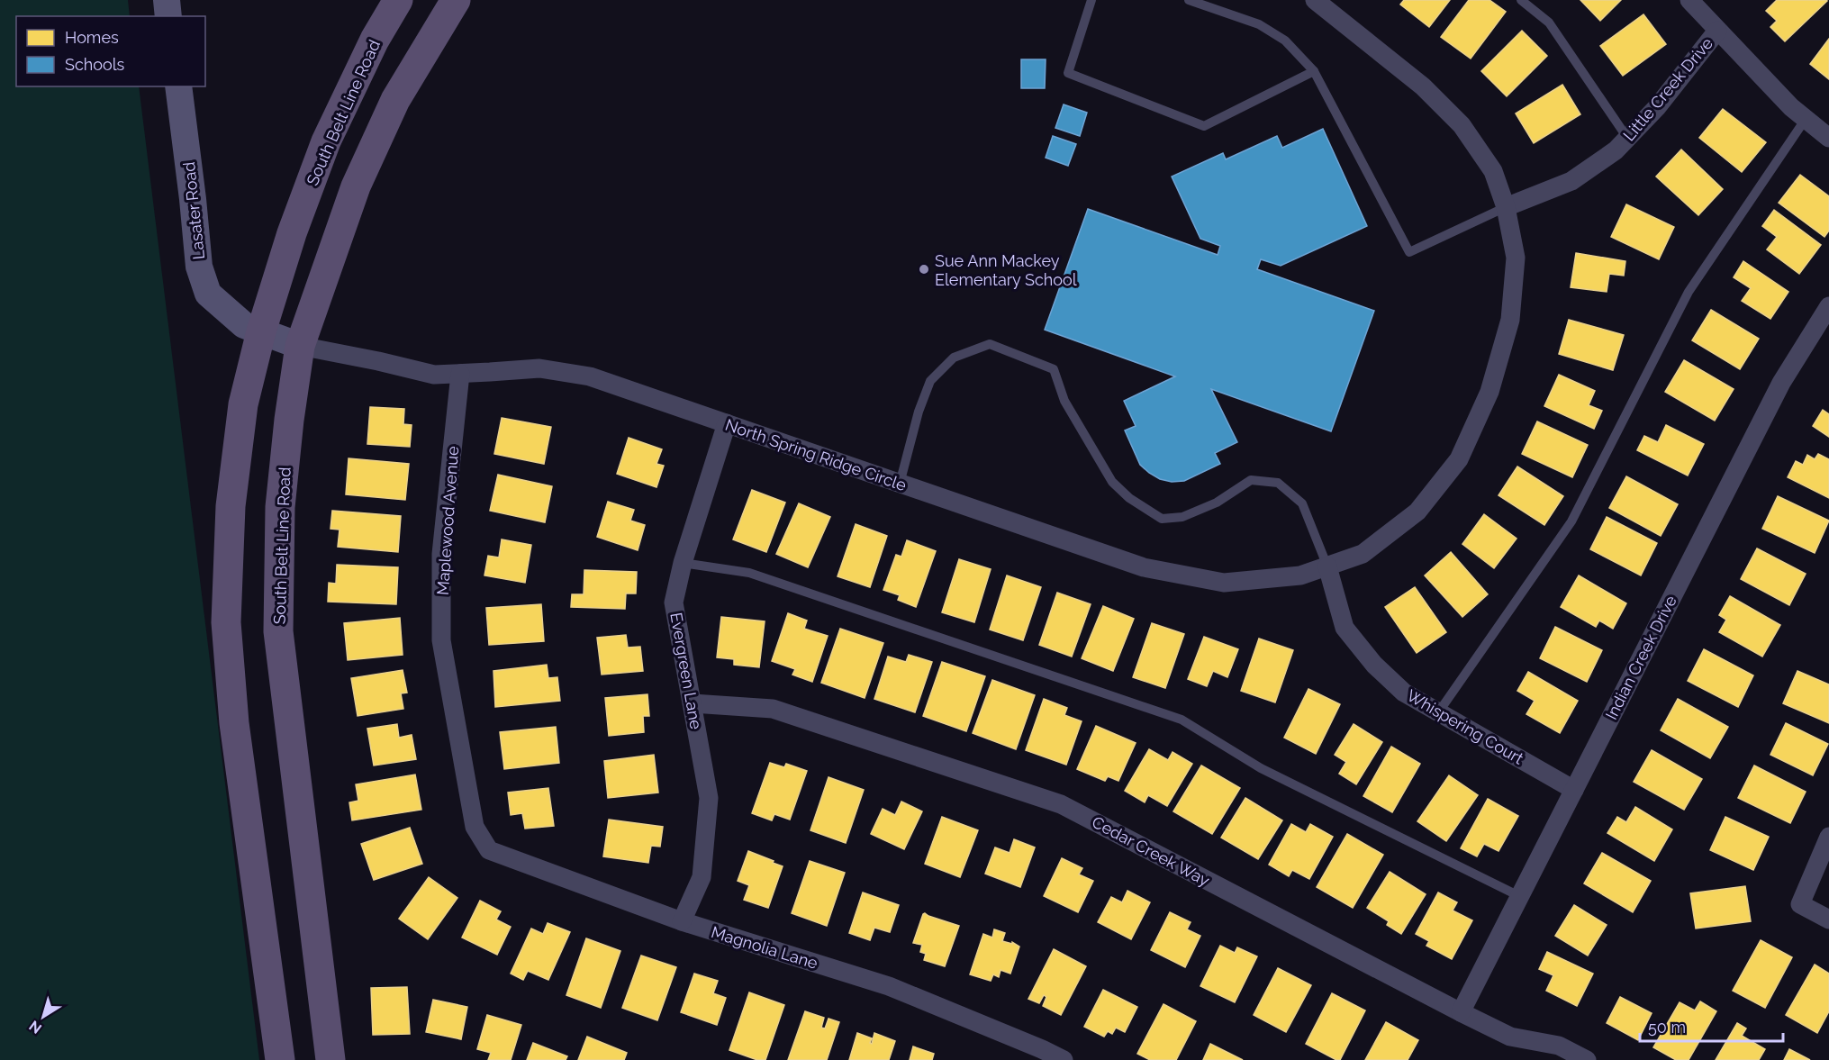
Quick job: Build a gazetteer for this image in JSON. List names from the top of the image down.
{
  "streets": {
    "main road": ["South Belt Line Road"],
    "street": [
      "Little Creek Drive",
      "Lasater Road",
      "North Spring Ridge Circle",
      "Maplewood Avenue",
      "Indian Creek Drive",
      "Evergreen Lane",
      "Whispering Court",
      "Cedar Creek Way",
      "Magnolia Lane"
    ]
  },
  "crossings": [
    ["Little Creek Drive", "North Spring Ridge Circle"],
    ["South Belt Line Road", "Lasater Road"],
    ["South Belt Line Road", "North Spring Ridge Circle"],
    ["Lasater Road", "North Spring Ridge Circle"],
    ["North Spring Ridge Circle", "Maplewood Avenue"],
    ["North Spring Ridge Circle", "Evergreen Lane"],
    ["North Spring Ridge Circle", "Whispering Court"],
    ["Maplewood Avenue", "Magnolia Lane"],
    ["Indian Creek Drive", "Whispering Court"],
    ["Indian Creek Drive", "Cedar Creek Way"],
    ["Evergreen Lane", "Cedar Creek Way"],
    ["Evergreen Lane", "Magnolia Lane"]
  ],
  "places": ["Sue Ann Mackey Elementary School"],
  "legend": ["Homes", "Schools"],
  "scale_bar": "50 m",
  "north": "bottom left"
}
